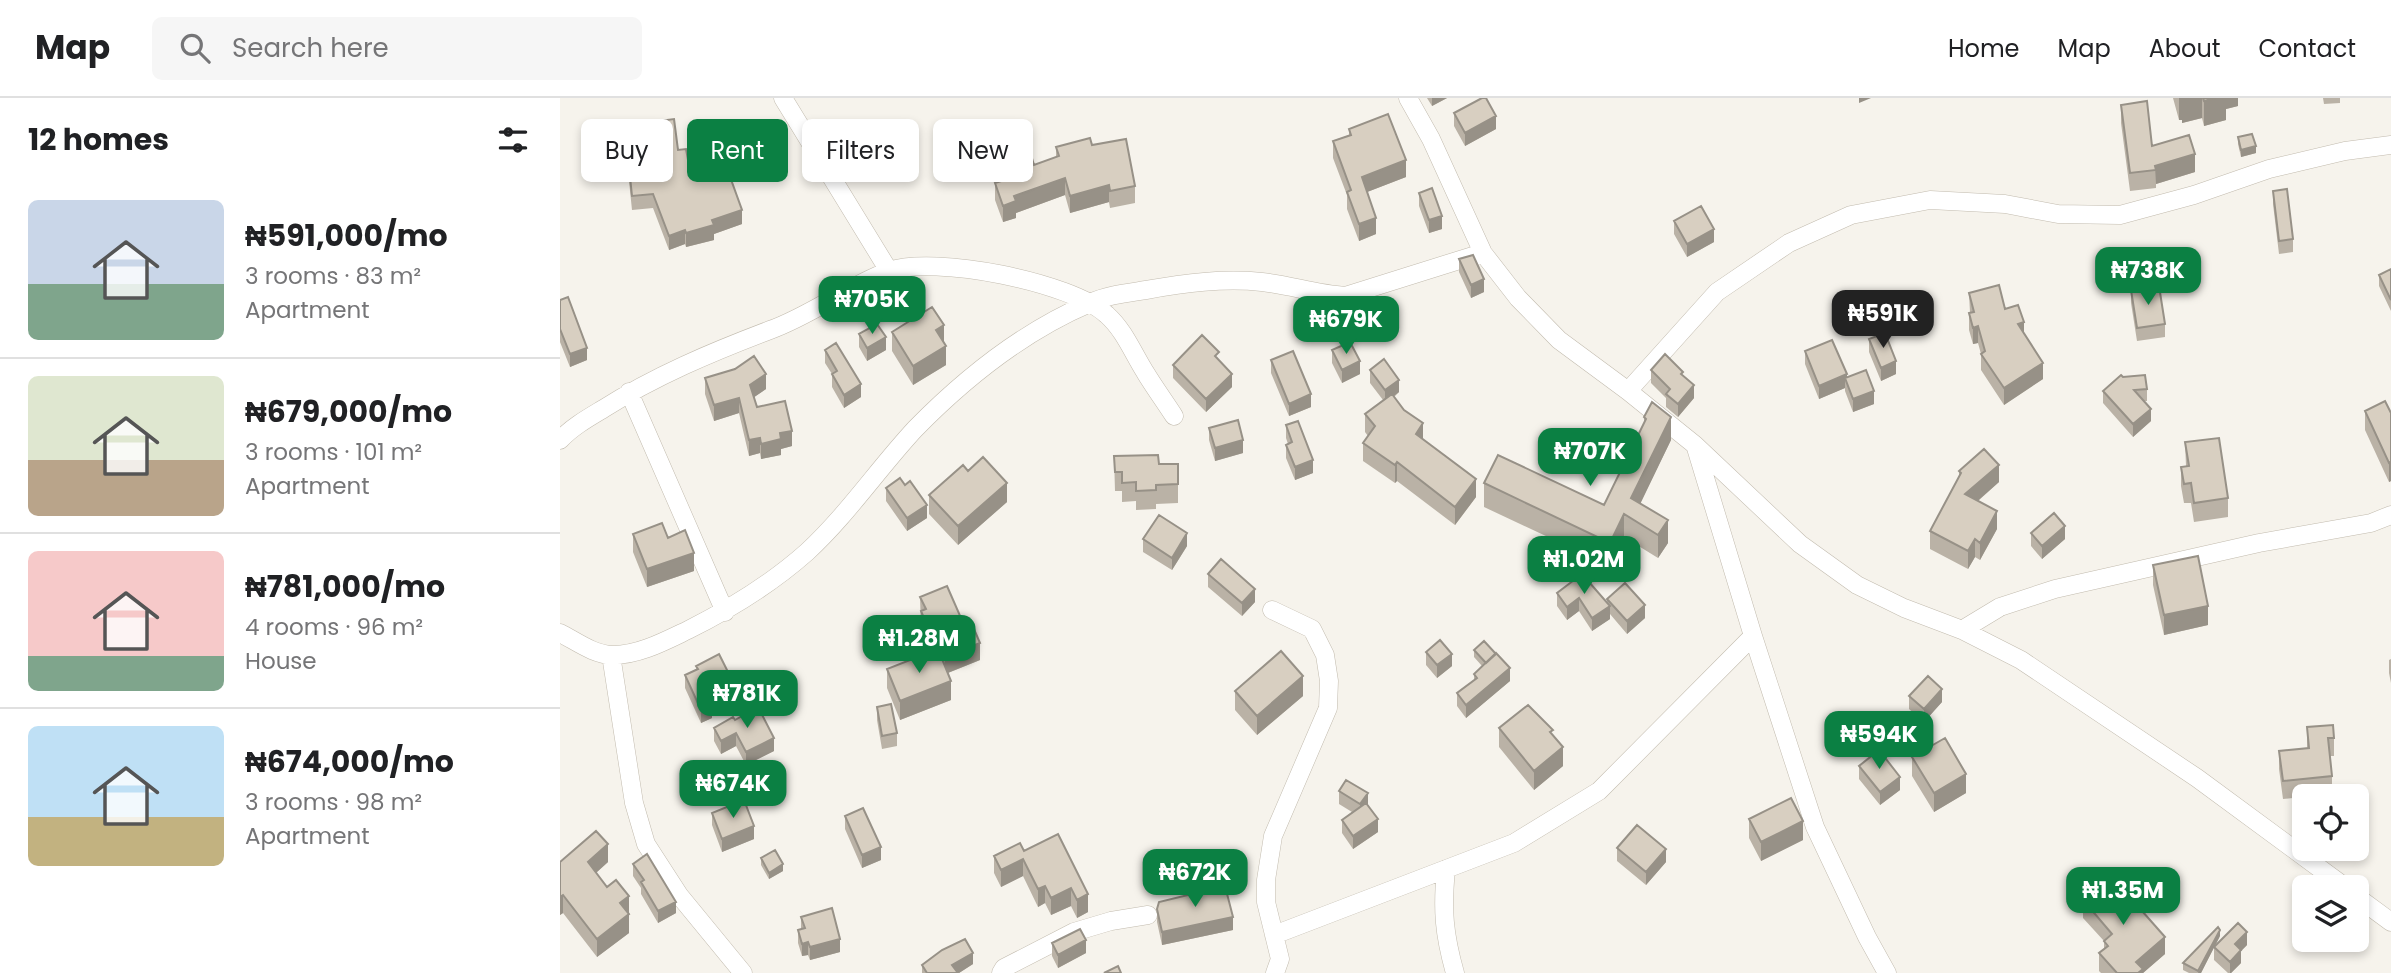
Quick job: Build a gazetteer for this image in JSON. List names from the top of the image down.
{
  "page": {
    "header": "Map",
    "search": "Search here",
    "nav": [
      "Home",
      "Map",
      "About",
      "Contact"
    ],
    "heading": "12 homes",
    "chip": [
      "Buy",
      "Rent",
      "Filters",
      "New"
    ],
    "list": [
      {
        "name": "₦591,000/mo",
        "note": "3 rooms · 83 m² · Apartment"
      },
      {
        "name": "₦679,000/mo",
        "note": "3 rooms · 101 m² · Apartment"
      },
      {
        "name": "₦781,000/mo",
        "note": "4 rooms · 96 m² · House"
      },
      {
        "name": "₦674,000/mo",
        "note": "3 rooms · 98 m² · Apartment"
      }
    ],
    "price": [
      "₦738K",
      "₦705K",
      "₦591K",
      "₦679K",
      "₦707K",
      "₦1.02M",
      "₦1.28M",
      "₦781K",
      "₦594K",
      "₦674K",
      "₦672K",
      "₦1.35M"
    ]
  }
}
